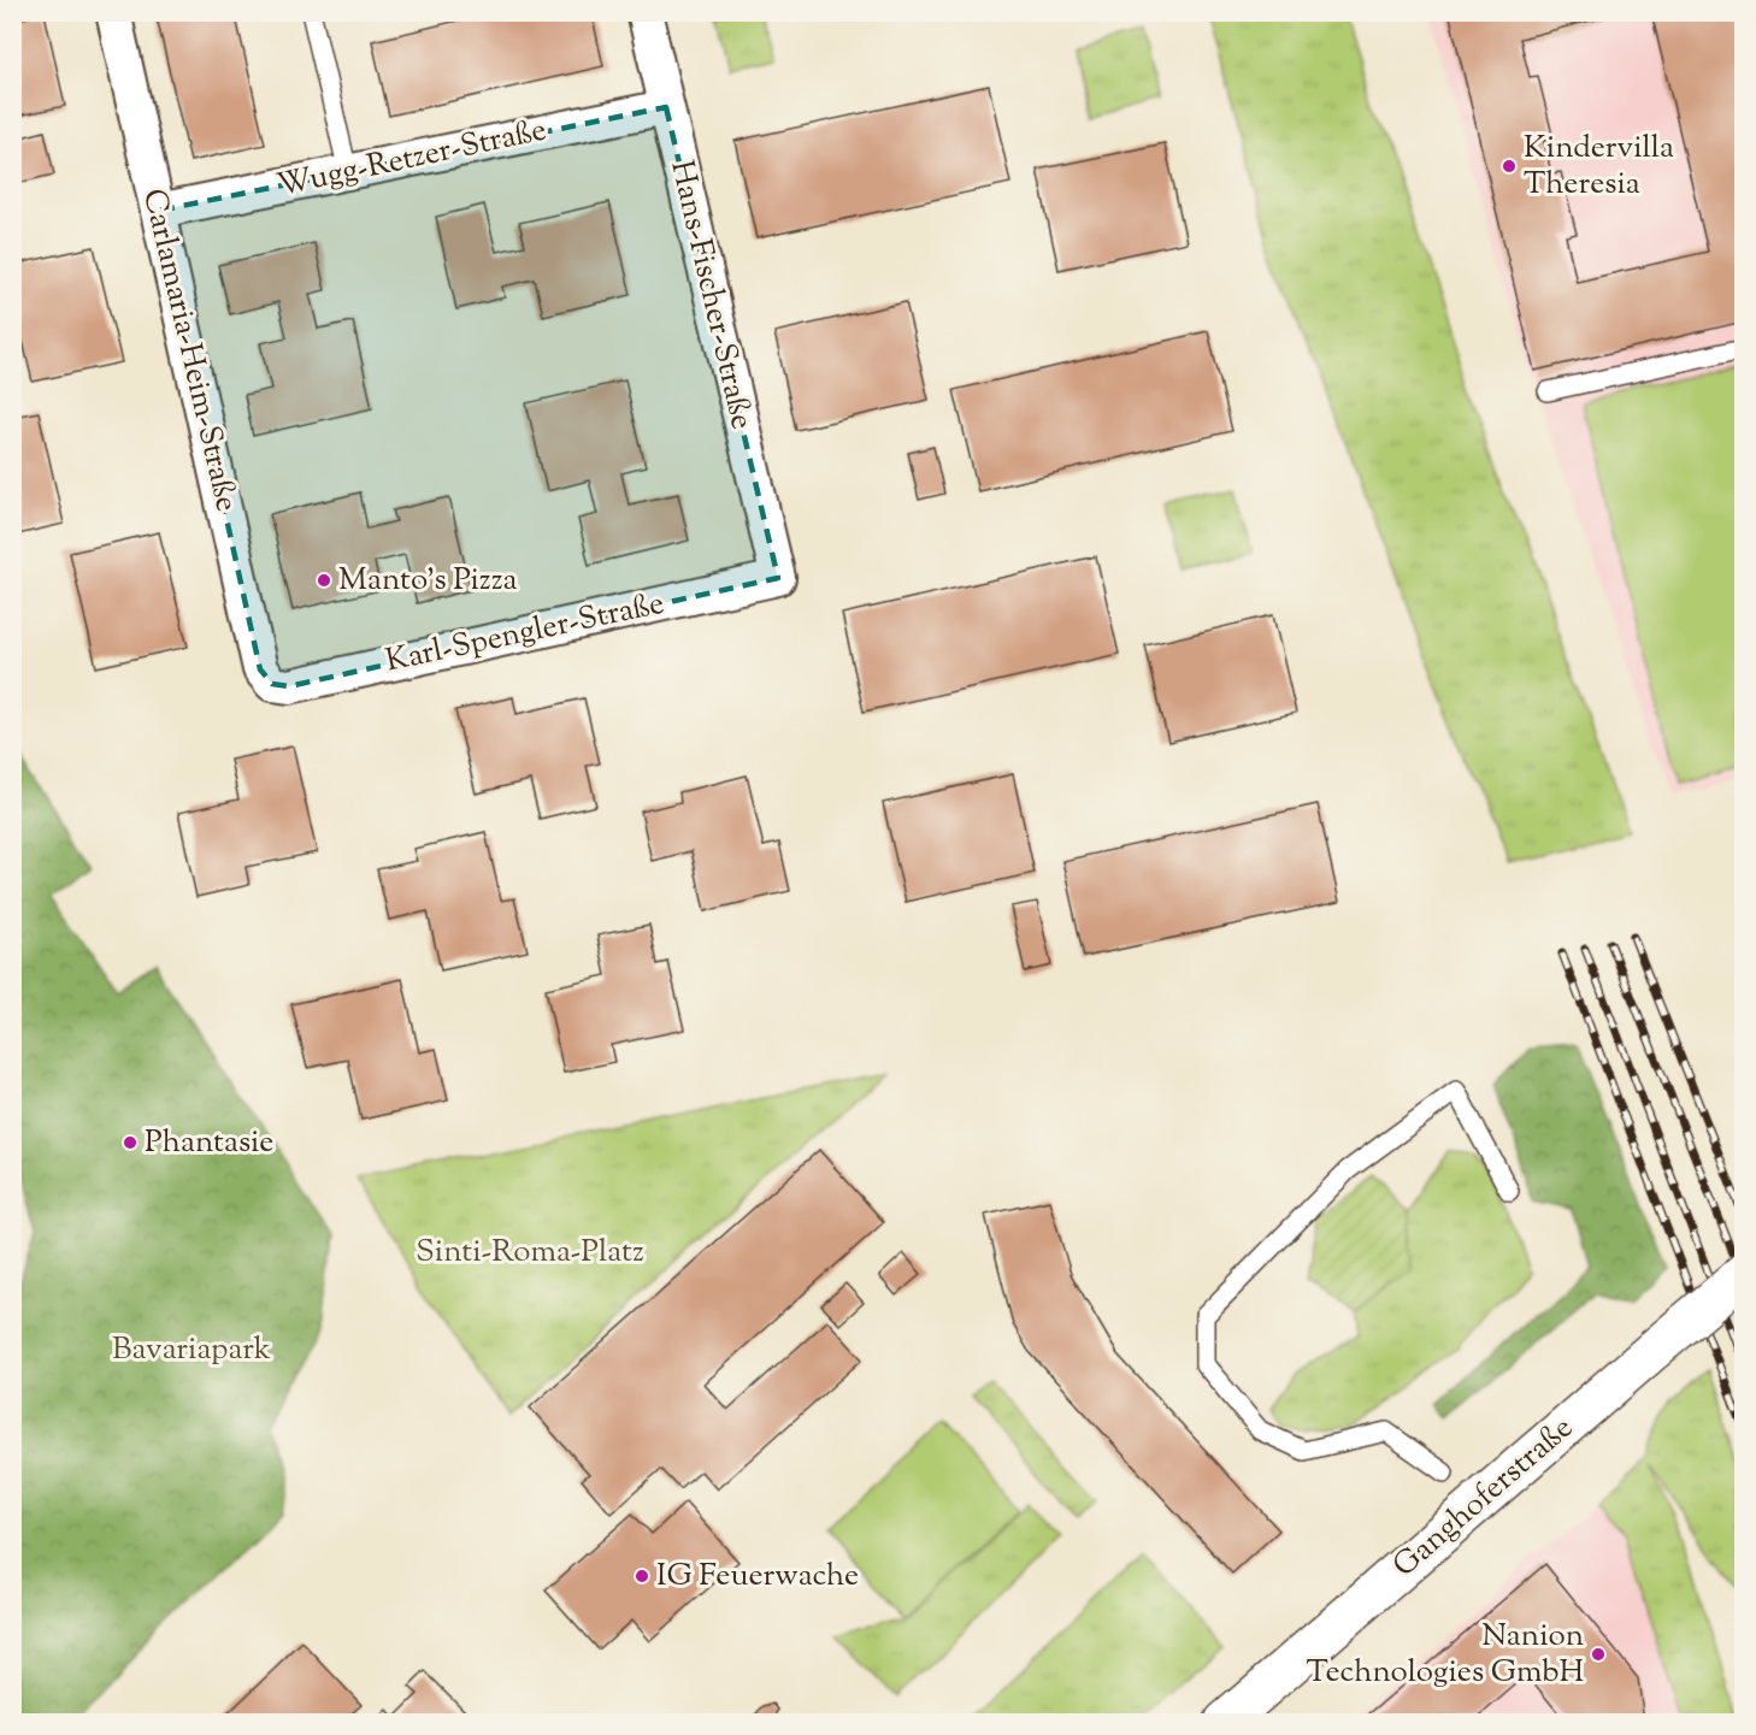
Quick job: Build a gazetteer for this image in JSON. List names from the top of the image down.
{
  "streets": {
    "street": [
      "Wugg-Retzer-Straße",
      "Hans-Fischer-Straße",
      "Carlamaria-Heim-Straße",
      "Karl-Spengler-Straße",
      "Ganghoferstraße"
    ]
  },
  "crossings": [
    ["Wugg-Retzer-Straße", "Hans-Fischer-Straße"],
    ["Wugg-Retzer-Straße", "Carlamaria-Heim-Straße"],
    ["Hans-Fischer-Straße", "Karl-Spengler-Straße"],
    ["Carlamaria-Heim-Straße", "Karl-Spengler-Straße"]
  ],
  "parks": ["Sinti-Roma-Platz", "Bavariapark"],
  "places": [
    "Kindervilla Theresia",
    "Manto's Pizza",
    "Phantasie",
    "IG Feuerwache",
    "Nanion Technologies GmbH"
  ]
}
